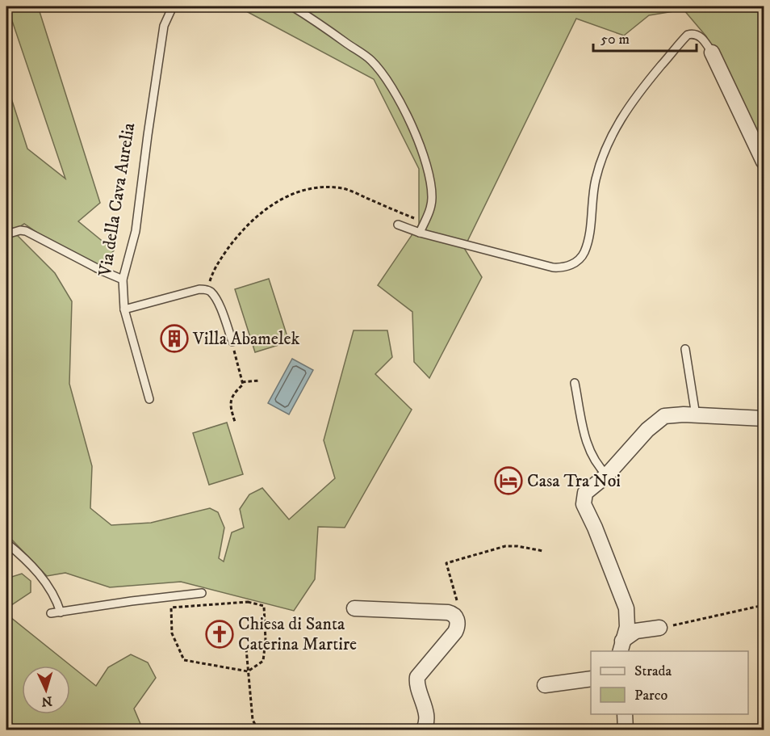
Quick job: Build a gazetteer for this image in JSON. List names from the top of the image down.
{
  "streets": {
    "lane": ["Via della Cava Aurelia"]
  },
  "places": {
    "building": ["Villa Abamelek"],
    "hotel": ["Casa Tra Noi"],
    "church": ["Chiesa di Santa Caterina Martire"]
  },
  "legend": ["Strada", "Parco"],
  "scale_bar": "50 m",
  "north": "bottom"
}
